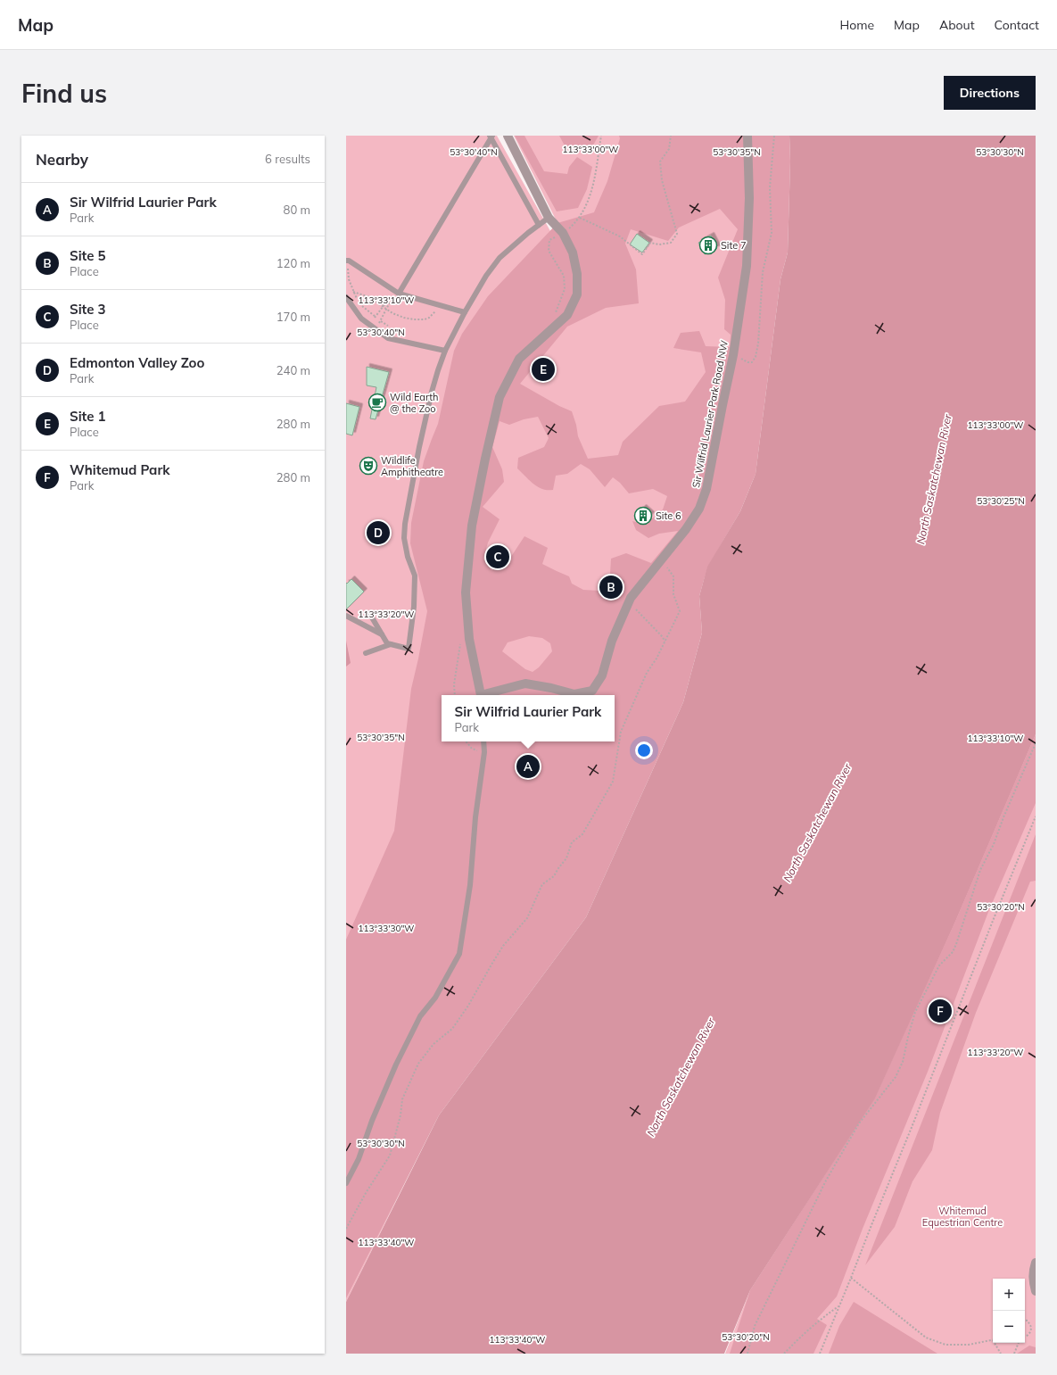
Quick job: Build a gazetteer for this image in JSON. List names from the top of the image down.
{
  "streets": {
    "street": ["Sir Wilfrid Laurier Park Road NW"]
  },
  "water": ["North Saskatchewan River"],
  "parks": ["Whitemud Equestrian Centre"],
  "places": {
    "building": ["Site 7", "Site 6"],
    "cafe": ["Wild Earth @ the Zoo"],
    "theatre": ["Wildlife Amphitheatre"]
  },
  "page": {
    "header": "Map",
    "nav": [
      "Home",
      "Map",
      "About",
      "Contact"
    ],
    "buttons": "Directions",
    "title": "Find us",
    "heading": ["Nearby", "6 results"],
    "list": [
      {
        "mark": "A",
        "name": "Sir Wilfrid Laurier Park",
        "note": "Park",
        "value": "80 m"
      },
      {
        "mark": "B",
        "name": "Site 5",
        "note": "Place",
        "value": "120 m"
      },
      {
        "mark": "C",
        "name": "Site 3",
        "note": "Place",
        "value": "170 m"
      },
      {
        "mark": "D",
        "name": "Edmonton Valley Zoo",
        "note": "Park",
        "value": "240 m"
      },
      {
        "mark": "E",
        "name": "Site 1",
        "note": "Place",
        "value": "280 m"
      },
      {
        "mark": "F",
        "name": "Whitemud Park",
        "note": "Park",
        "value": "280 m"
      }
    ],
    "pins": [
      "E",
      "D",
      "C",
      "B",
      "A",
      "F"
    ],
    "popup": ["Sir Wilfrid Laurier Park", "Park"],
    "map_buttons": ["+", "−"]
  },
  "coordinates": [
    "113°33'00\"W",
    "53°30'40\"N",
    "53°30'35\"N",
    "53°30'30\"N",
    "113°33'10\"W",
    "53°30'25\"N",
    "113°33'20\"W",
    "53°30'20\"N",
    "113°33'30\"W",
    "113°33'40\"W"
  ]
}
